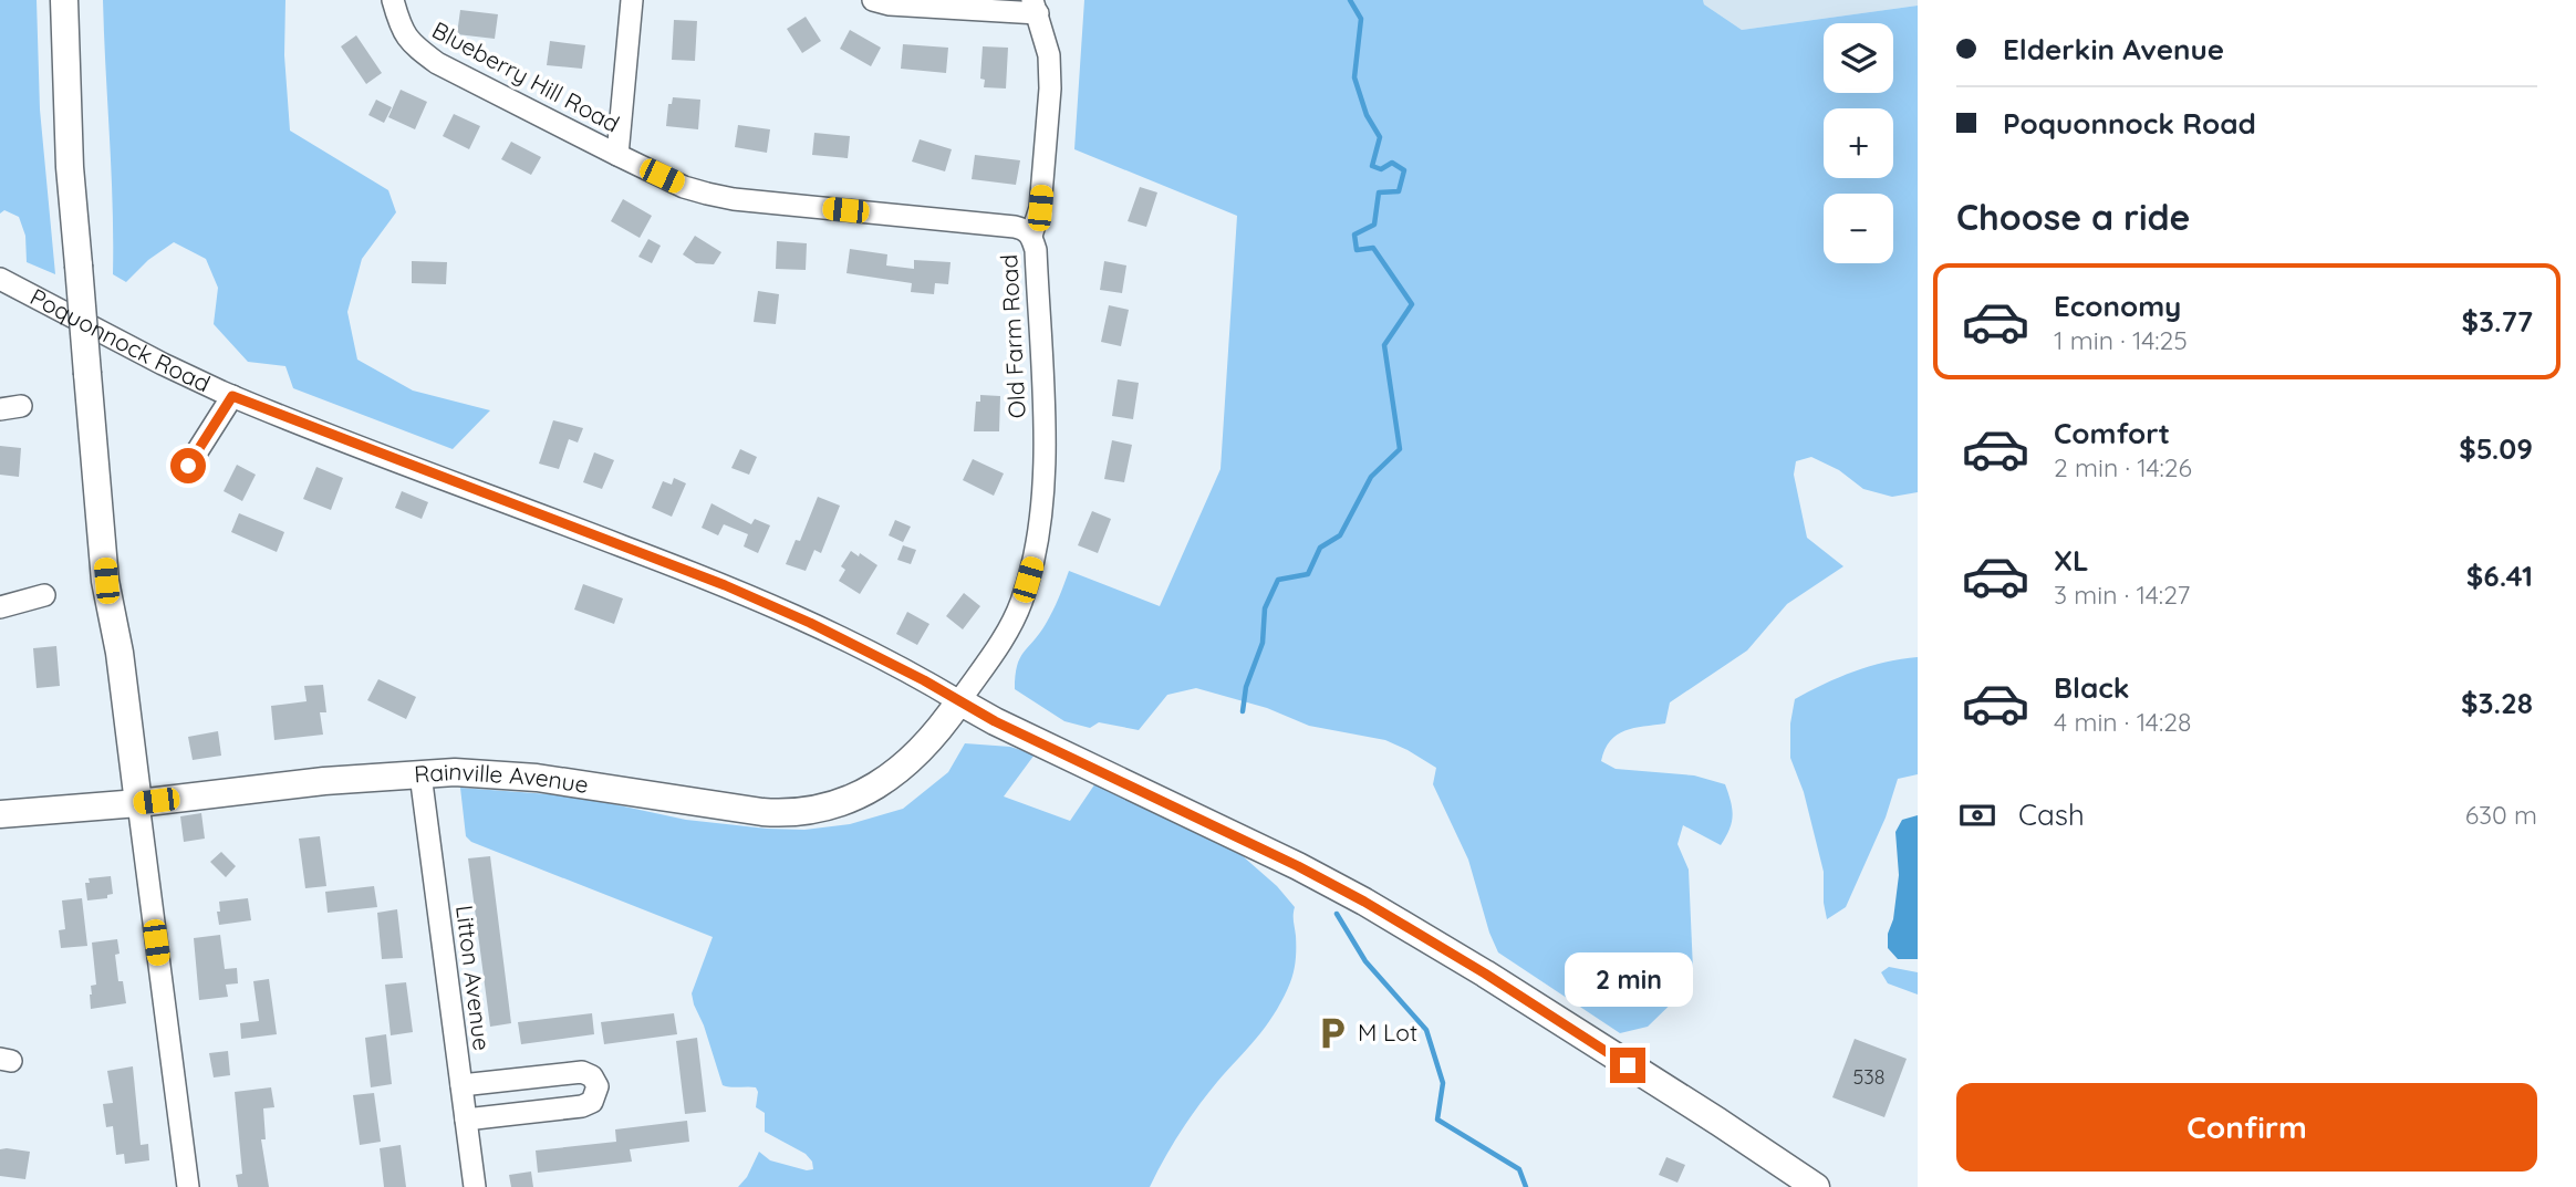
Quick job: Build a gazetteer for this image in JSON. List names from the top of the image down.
{
  "streets": {
    "main road": ["Poquonnock Road", "Rainville Avenue"],
    "street": ["Blueberry Hill Road", "Old Farm Road", "Litton Avenue"]
  },
  "crossings": [
    ["Blueberry Hill Road", "Old Farm Road"],
    ["Old Farm Road", "Poquonnock Road"],
    ["Old Farm Road", "Rainville Avenue"],
    ["Poquonnock Road", "Rainville Avenue"],
    ["Rainville Avenue", "Litton Avenue"]
  ],
  "places": {
    "parking": ["M Lot"]
  },
  "house_numbers": ["538"],
  "page": {
    "banner": ["Elderkin Avenue", "Poquonnock Road"],
    "map_buttons": ["+", "−"],
    "heading": "Choose a ride",
    "list": [
      {
        "name": "Economy",
        "note": "1 min · 14:25",
        "value": "$3.77"
      },
      {
        "name": "Comfort",
        "note": "2 min · 14:26",
        "value": "$5.09"
      },
      {
        "name": "XL",
        "note": "3 min · 14:27",
        "value": "$6.41"
      },
      {
        "name": "Black",
        "note": "4 min · 14:28",
        "value": "$3.28"
      }
    ],
    "pay": ["Cash", "630 m"],
    "bubble": "2 min",
    "buttons": "Confirm"
  }
}
